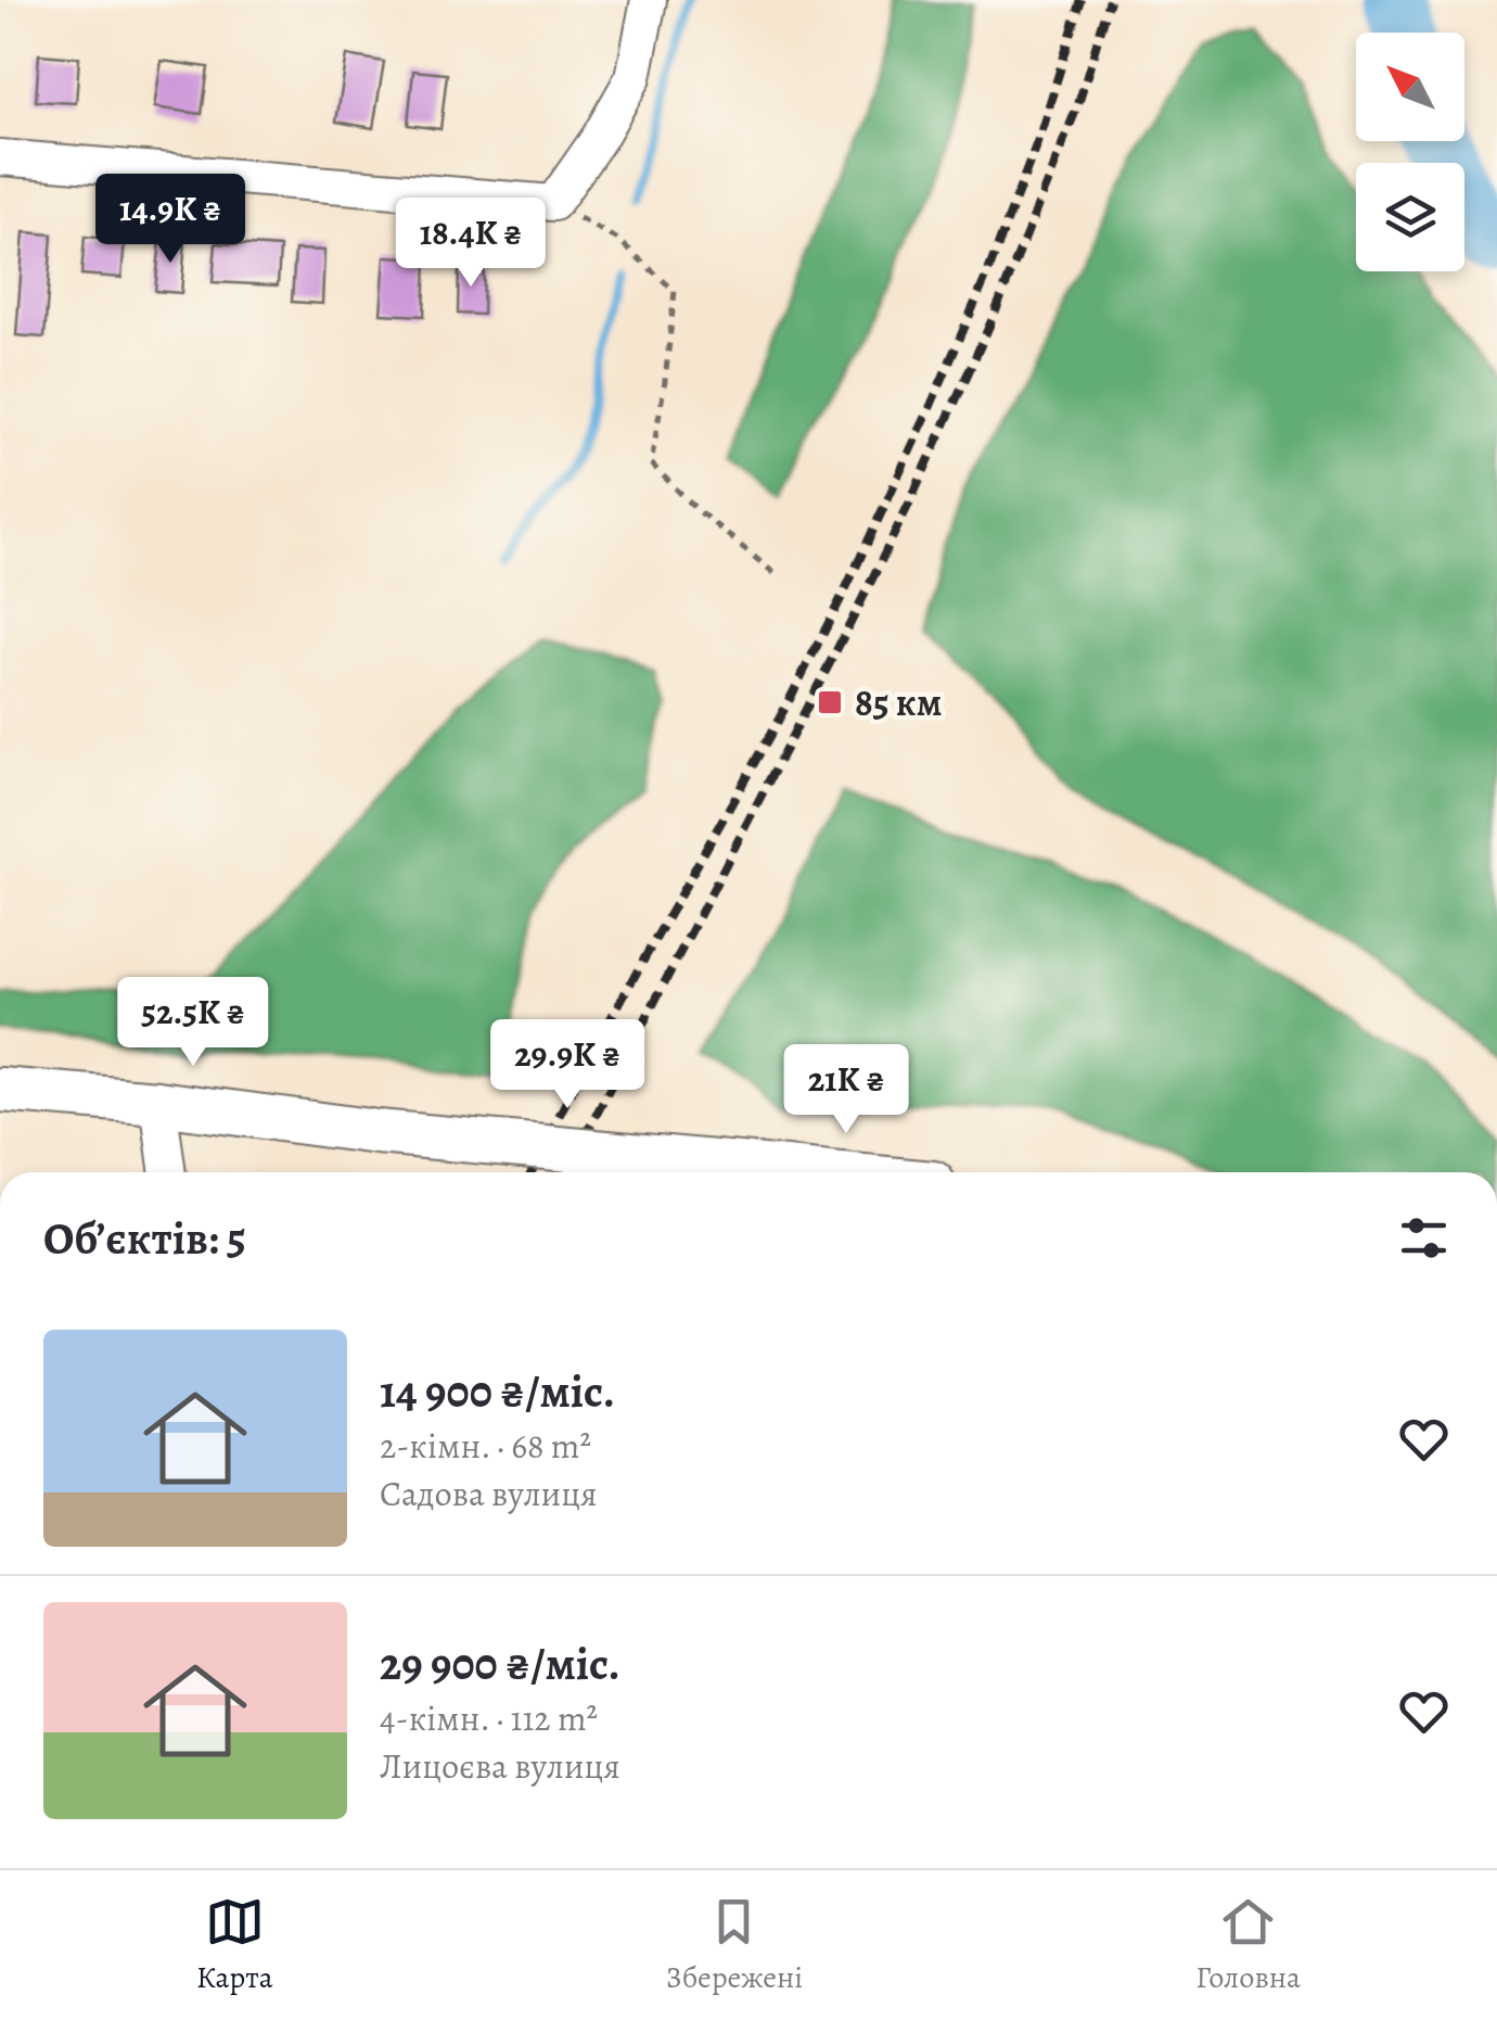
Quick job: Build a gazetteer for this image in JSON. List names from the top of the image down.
{
  "places": {
    "transit": ["85 км"]
  },
  "north": "top left",
  "page": {
    "price": [
      "14.9K ₴",
      "18.4K ₴",
      "52.5K ₴",
      "29.9K ₴",
      "21K ₴"
    ],
    "heading": "Об’єктів: 5",
    "list": [
      {
        "name": "14 900 ₴/міс.",
        "note": "2-кімн. · 68 m² · Садова вулиця"
      },
      {
        "name": "29 900 ₴/міс.",
        "note": "4-кімн. · 112 m² · Лицоєва вулиця"
      }
    ],
    "tabs": ["Карта", "Збережені", "Головна"]
  }
}
